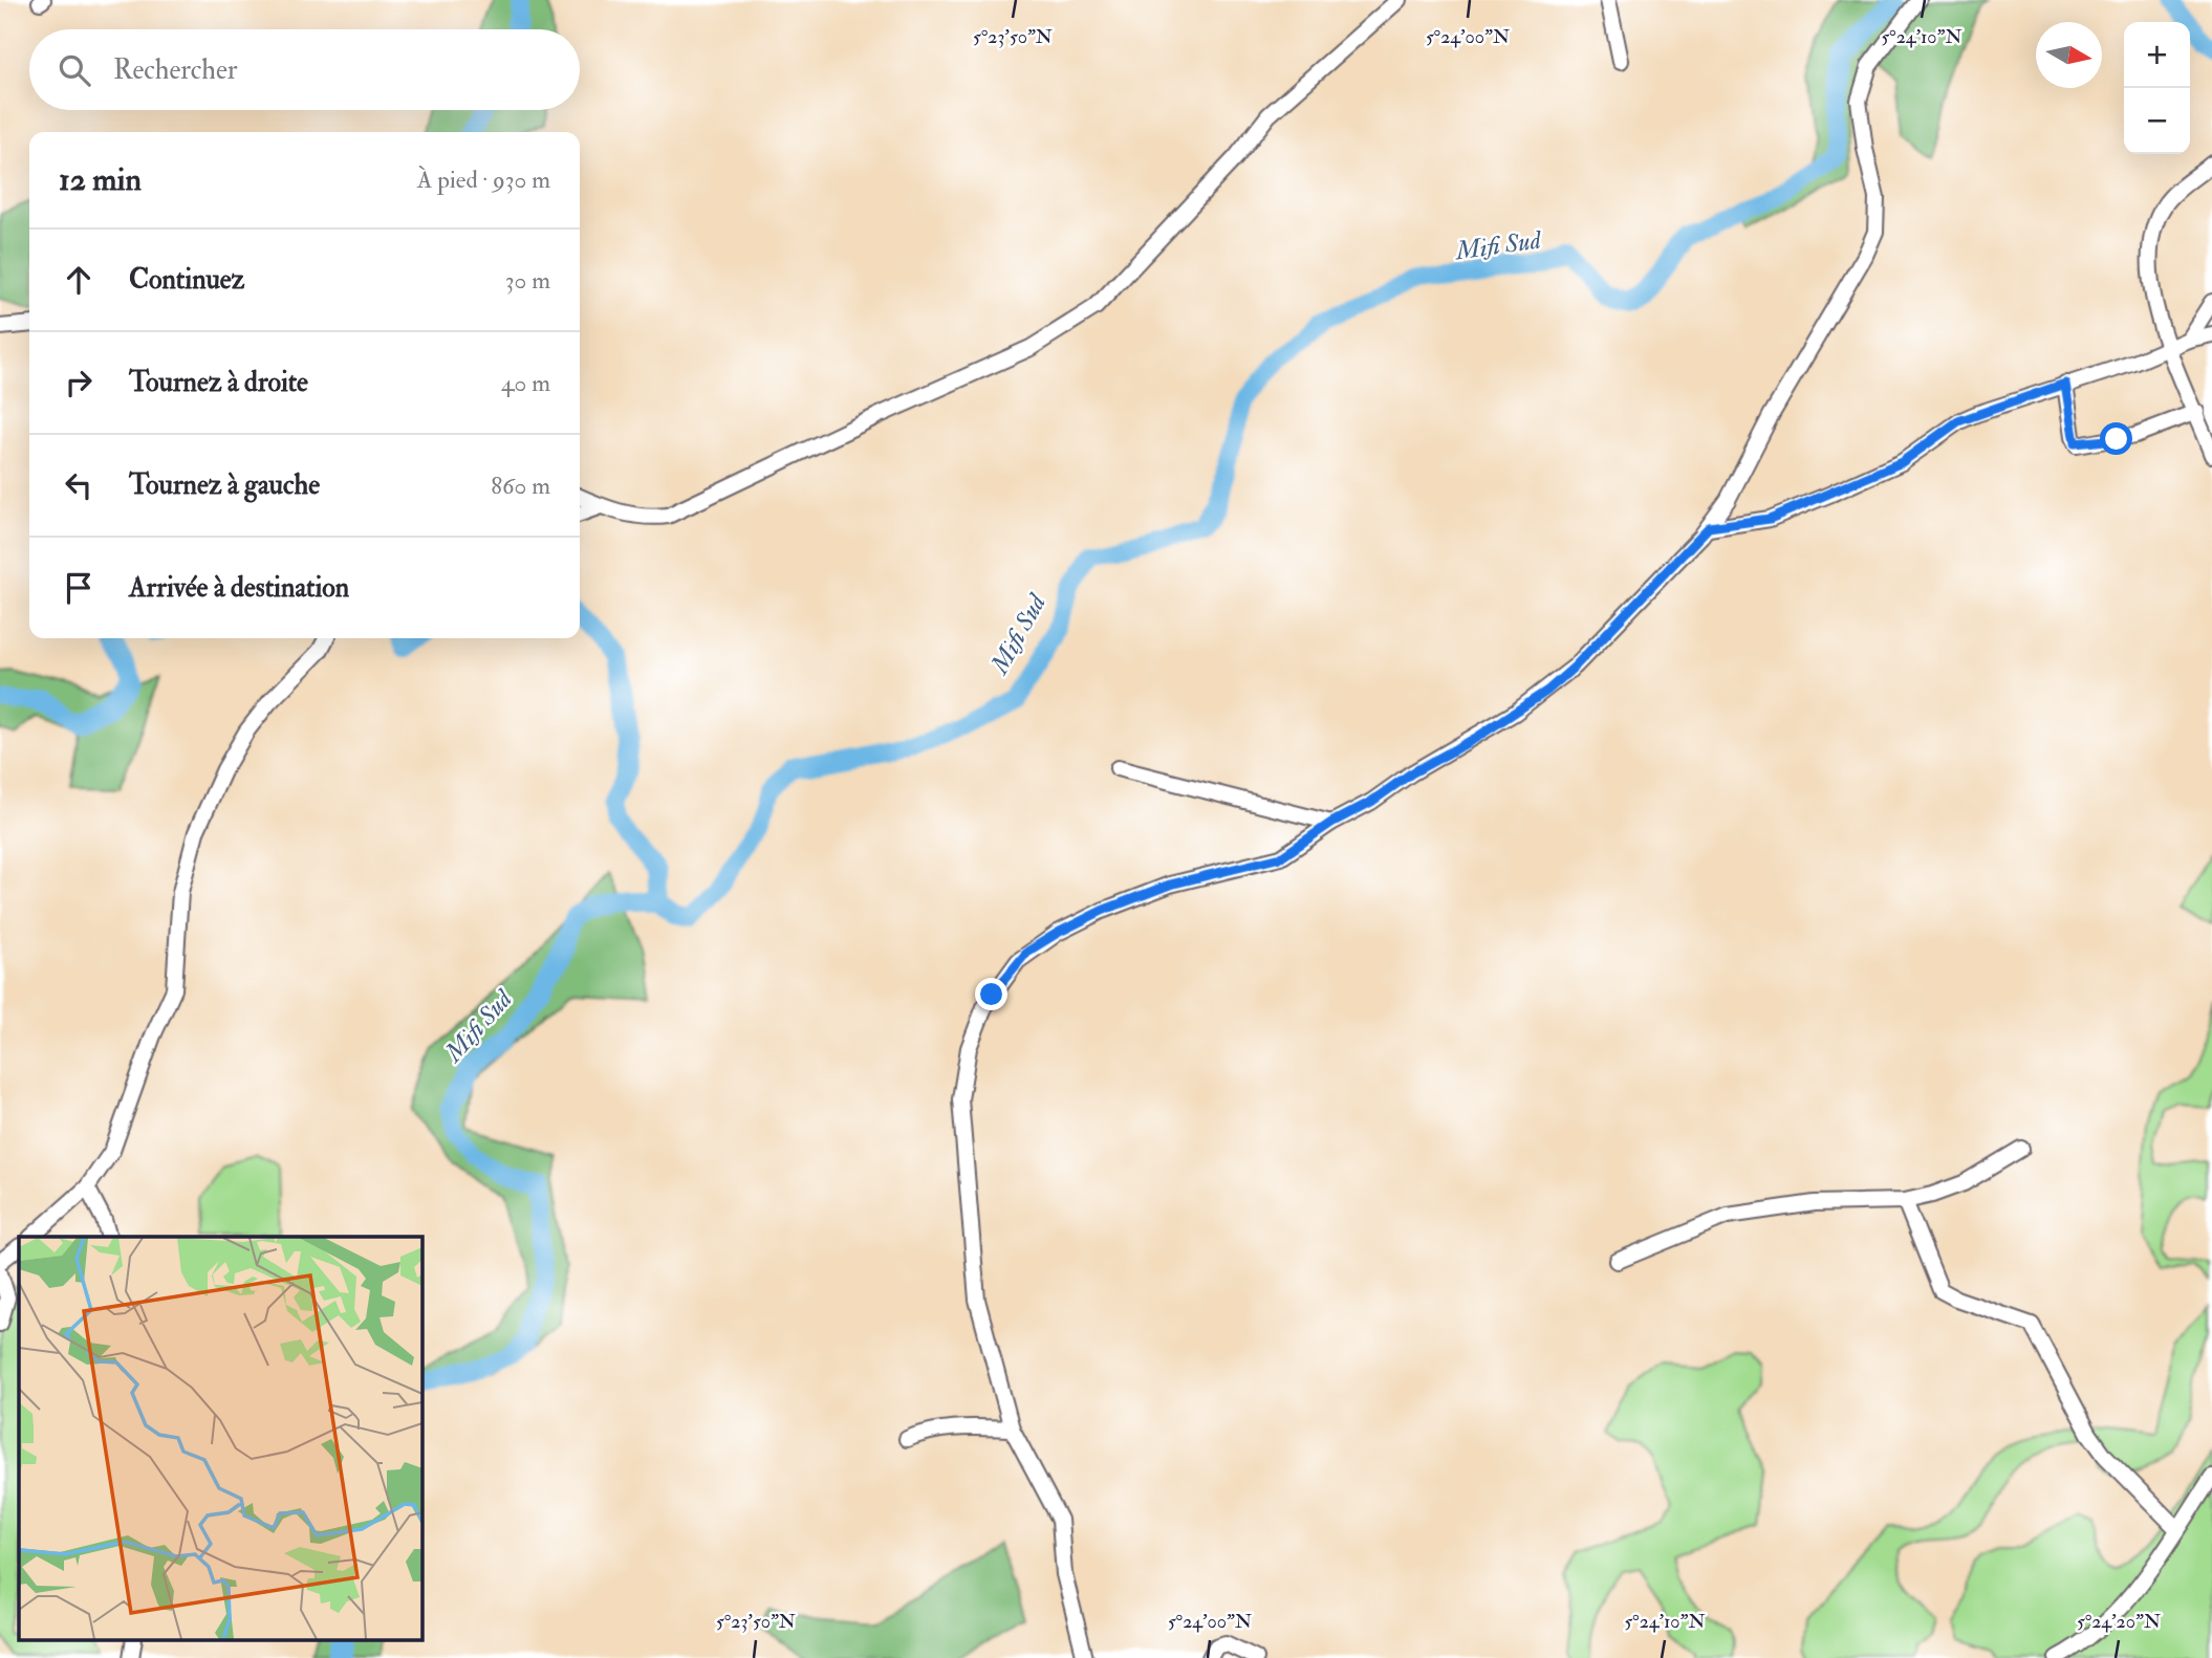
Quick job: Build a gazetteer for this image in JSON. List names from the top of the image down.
{
  "water": ["Mifi Sud"],
  "north": "right",
  "page": {
    "map_buttons": ["+", "−"],
    "search": "Rechercher",
    "heading": ["12 min", "À pied · 930 m"],
    "list": [
      ["Continuez", "30 m"],
      ["Tournez à droite", "40 m"],
      ["Tournez à gauche", "860 m"],
      "Arrivée à destination"
    ]
  },
  "coordinates": [
    "5°23'50\"N",
    "5°24'00\"N",
    "5°24'10\"N",
    "5°24'20\"N"
  ]
}
